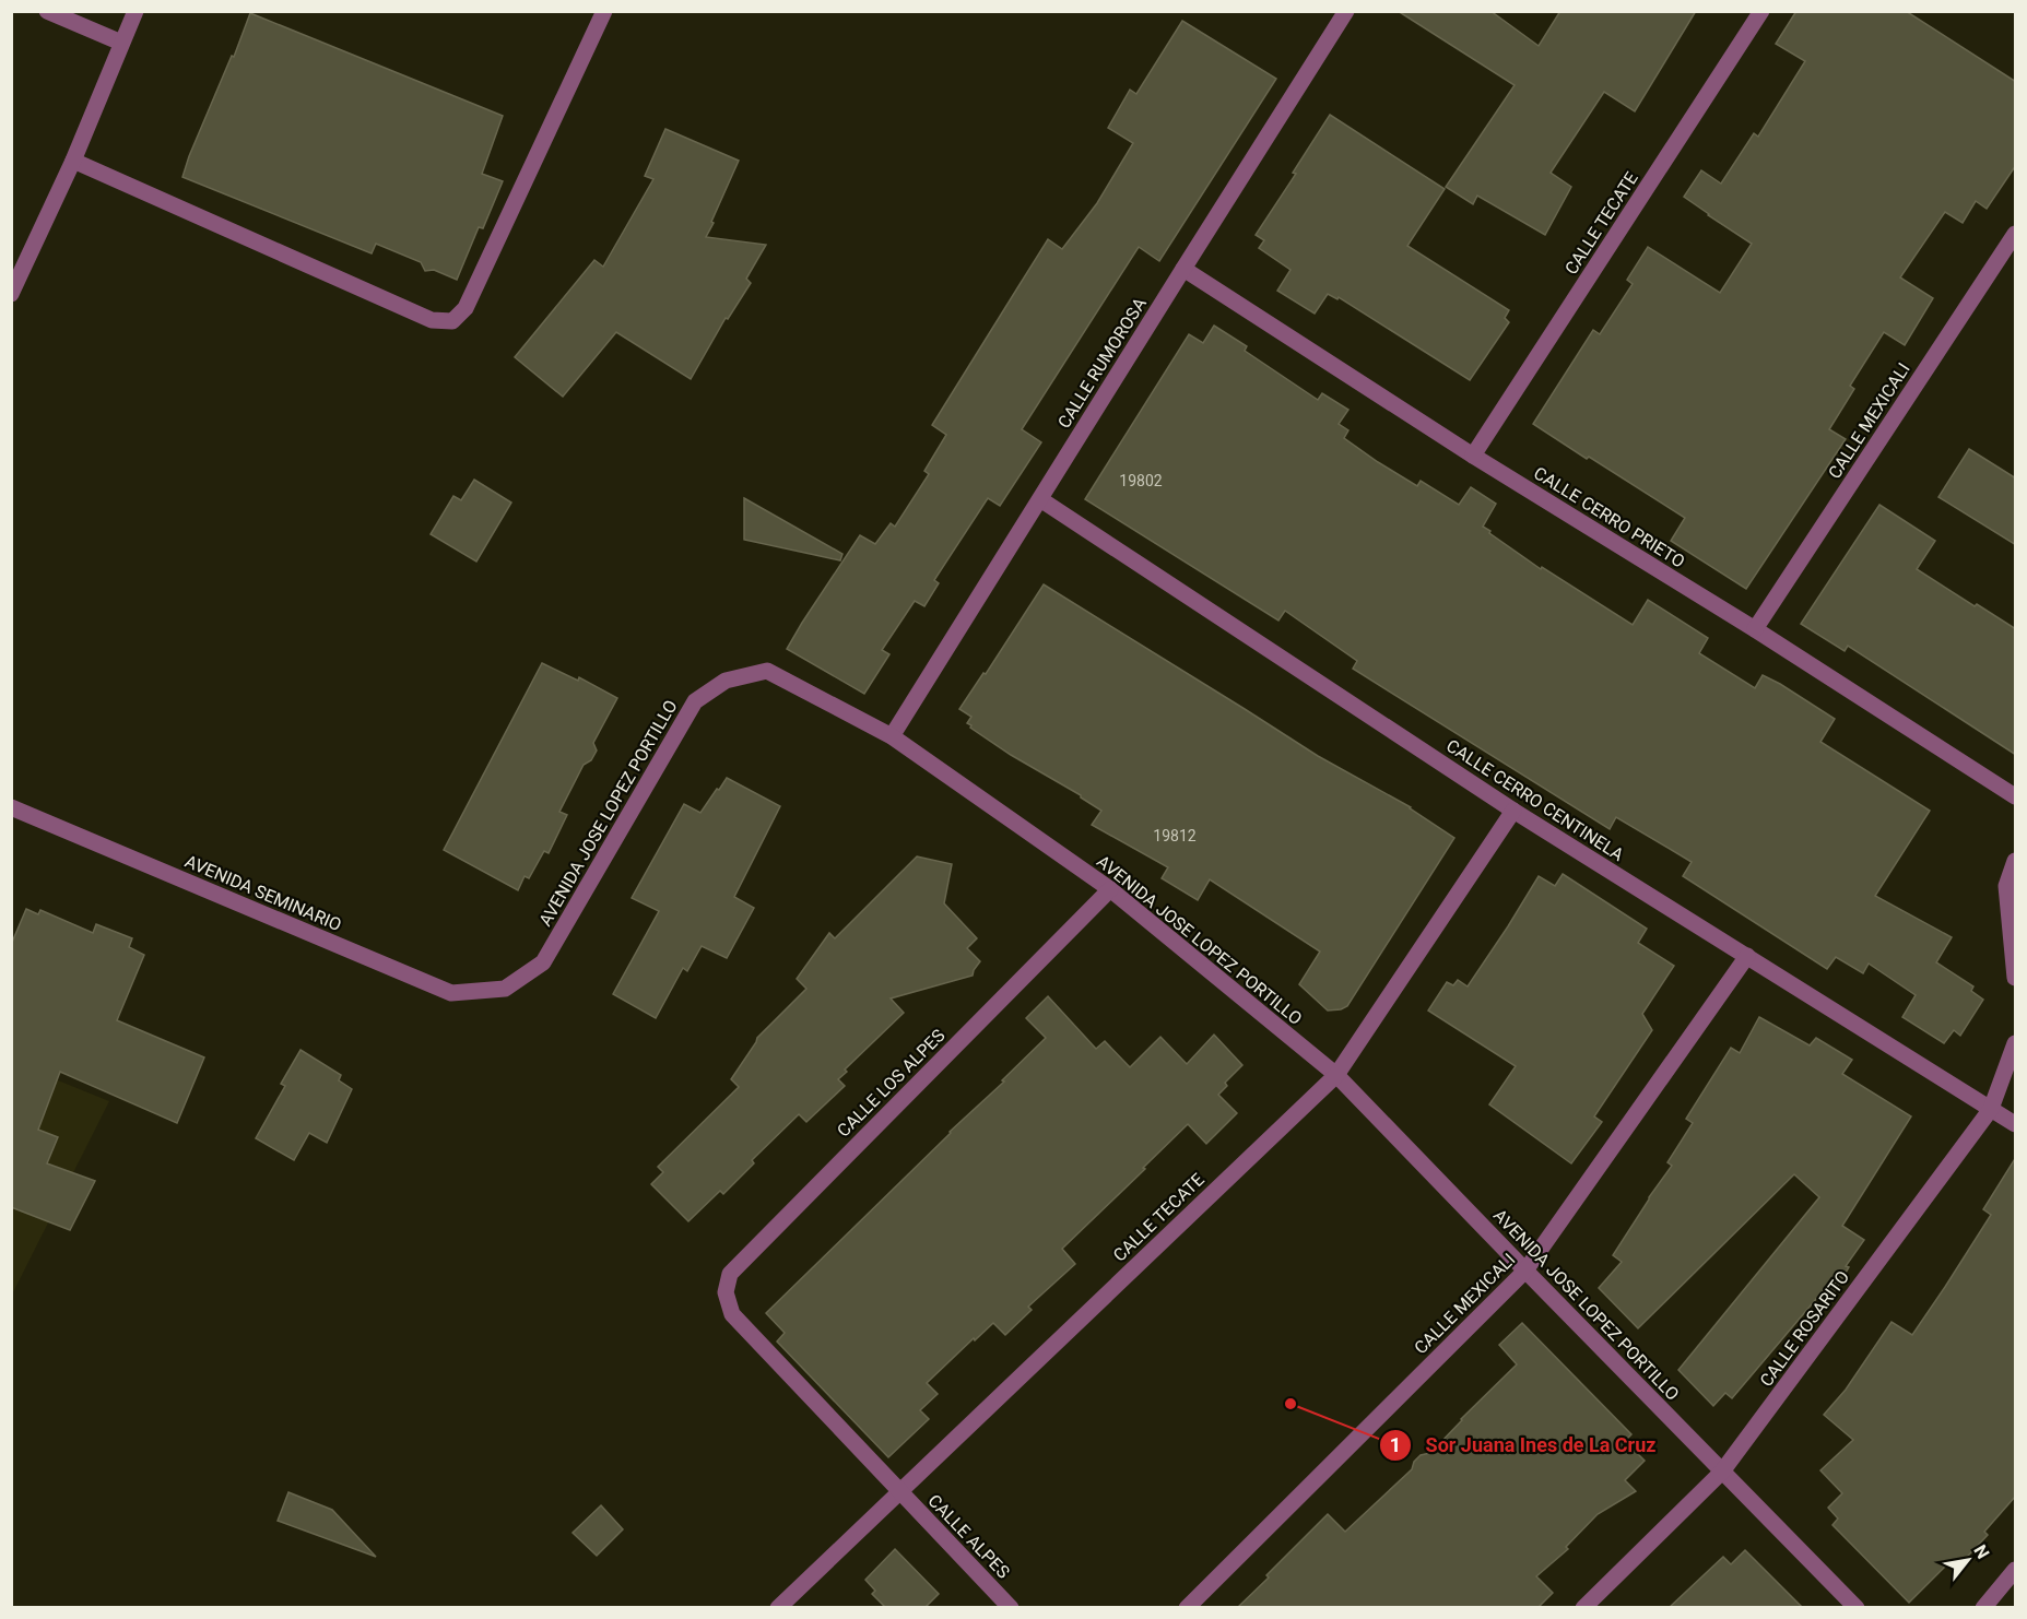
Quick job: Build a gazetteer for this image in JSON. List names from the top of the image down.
{
  "streets": {
    "street": [
      "CALLE TECATE",
      "CALLE RUMOROSA",
      "CALLE MEXICALI",
      "CALLE CERRO PRIETO",
      "CALLE CERRO CENTINELA",
      "AVENIDA JOSE LOPEZ PORTILLO",
      "AVENIDA SEMINARIO",
      "CALLE LOS ALPES",
      "CALLE ROSARITO",
      "CALLE ALPES"
    ]
  },
  "crossings": [
    ["CALLE TECATE", "CALLE CERRO PRIETO"],
    ["CALLE TECATE", "CALLE CERRO CENTINELA"],
    ["CALLE TECATE", "AVENIDA JOSE LOPEZ PORTILLO"],
    ["CALLE TECATE", "CALLE ALPES"],
    ["CALLE RUMOROSA", "CALLE CERRO PRIETO"],
    ["CALLE RUMOROSA", "CALLE CERRO CENTINELA"],
    ["CALLE RUMOROSA", "AVENIDA JOSE LOPEZ PORTILLO"],
    ["CALLE MEXICALI", "CALLE CERRO PRIETO"],
    ["CALLE MEXICALI", "CALLE CERRO CENTINELA"],
    ["CALLE MEXICALI", "AVENIDA JOSE LOPEZ PORTILLO"],
    ["CALLE CERRO CENTINELA", "CALLE ROSARITO"],
    ["AVENIDA JOSE LOPEZ PORTILLO", "AVENIDA SEMINARIO"],
    ["AVENIDA JOSE LOPEZ PORTILLO", "CALLE LOS ALPES"],
    ["AVENIDA JOSE LOPEZ PORTILLO", "CALLE ROSARITO"],
    ["CALLE LOS ALPES", "CALLE ALPES"]
  ],
  "places": ["Sor Juana Ines de La Cruz"],
  "house_numbers": ["19802", "19812"],
  "north": "top right"
}
